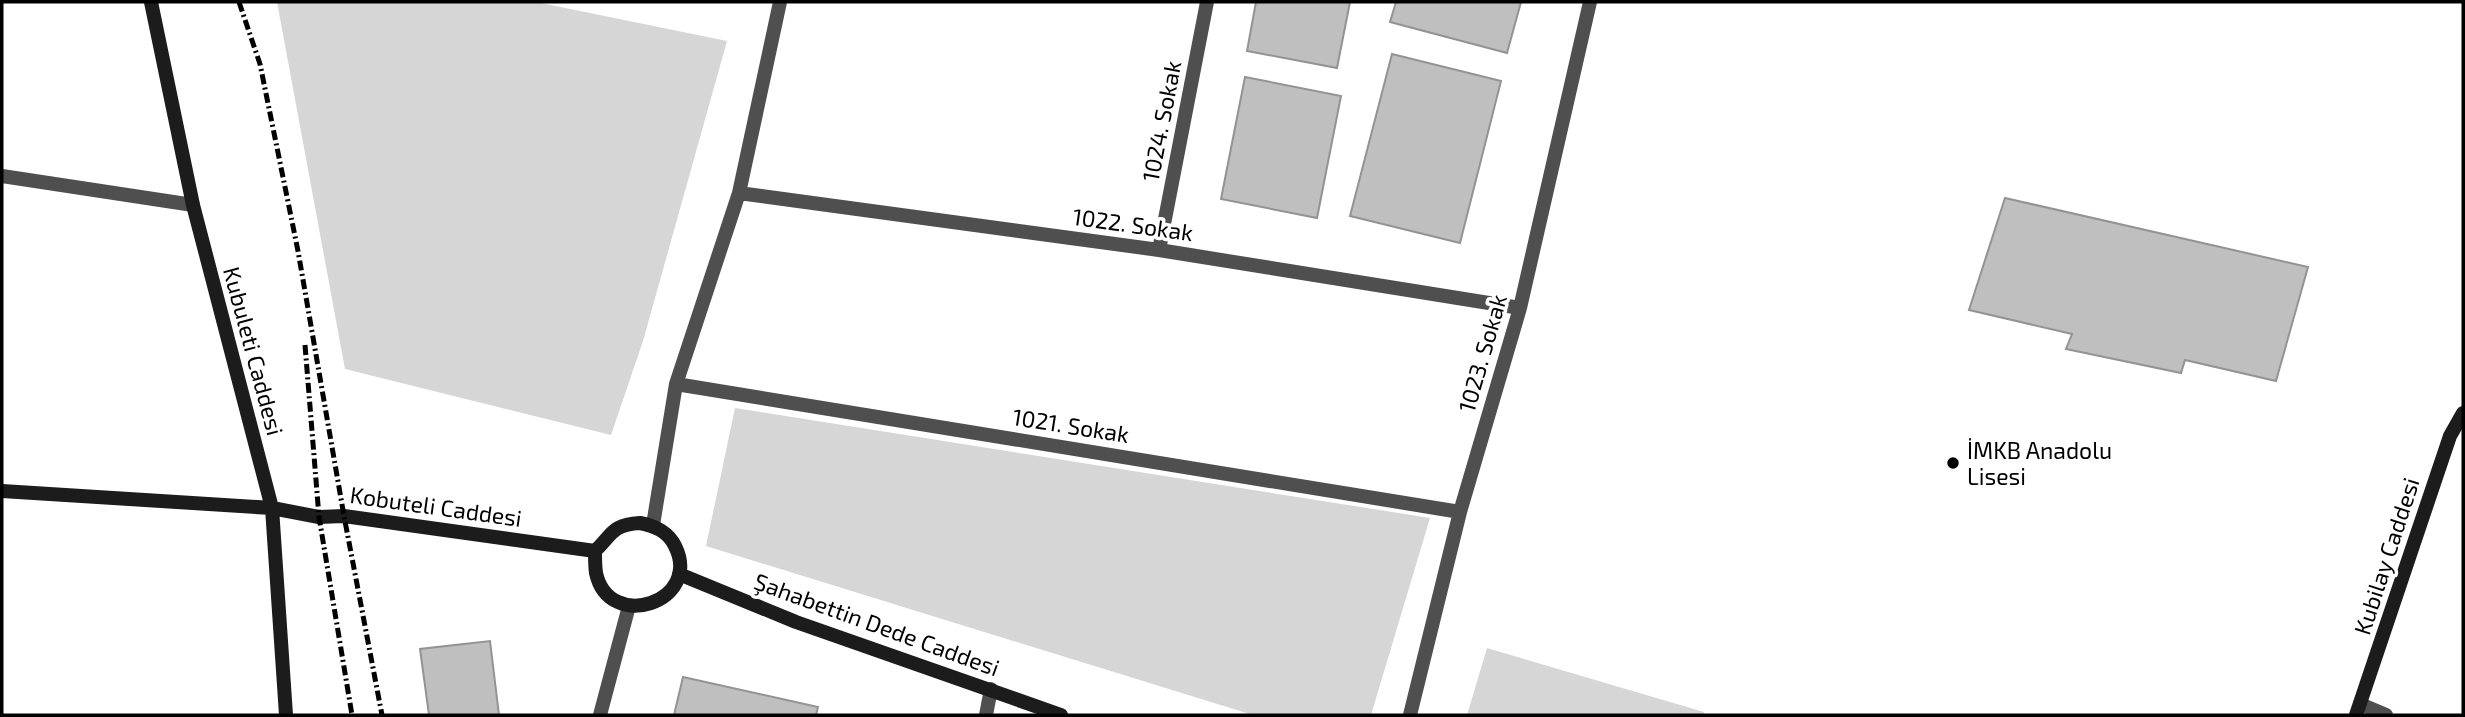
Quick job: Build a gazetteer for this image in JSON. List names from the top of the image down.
{
  "streets": {
    "street": [
      "1024. Sokak",
      "1022. Sokak",
      "Kubuleti Caddesi",
      "1023. Sokak",
      "1021. Sokak",
      "Kobuteli Caddesi",
      "Kubilay Caddesi",
      "Şahabettin Dede Caddesi"
    ]
  },
  "crossings": [
    ["1024. Sokak", "1022. Sokak"],
    ["1022. Sokak", "1023. Sokak"],
    ["Kubuleti Caddesi", "Kobuteli Caddesi"],
    ["1023. Sokak", "1021. Sokak"],
    ["Kobuteli Caddesi", "Şahabettin Dede Caddesi"]
  ],
  "places": ["İMKB Anadolu Lisesi"]
}
